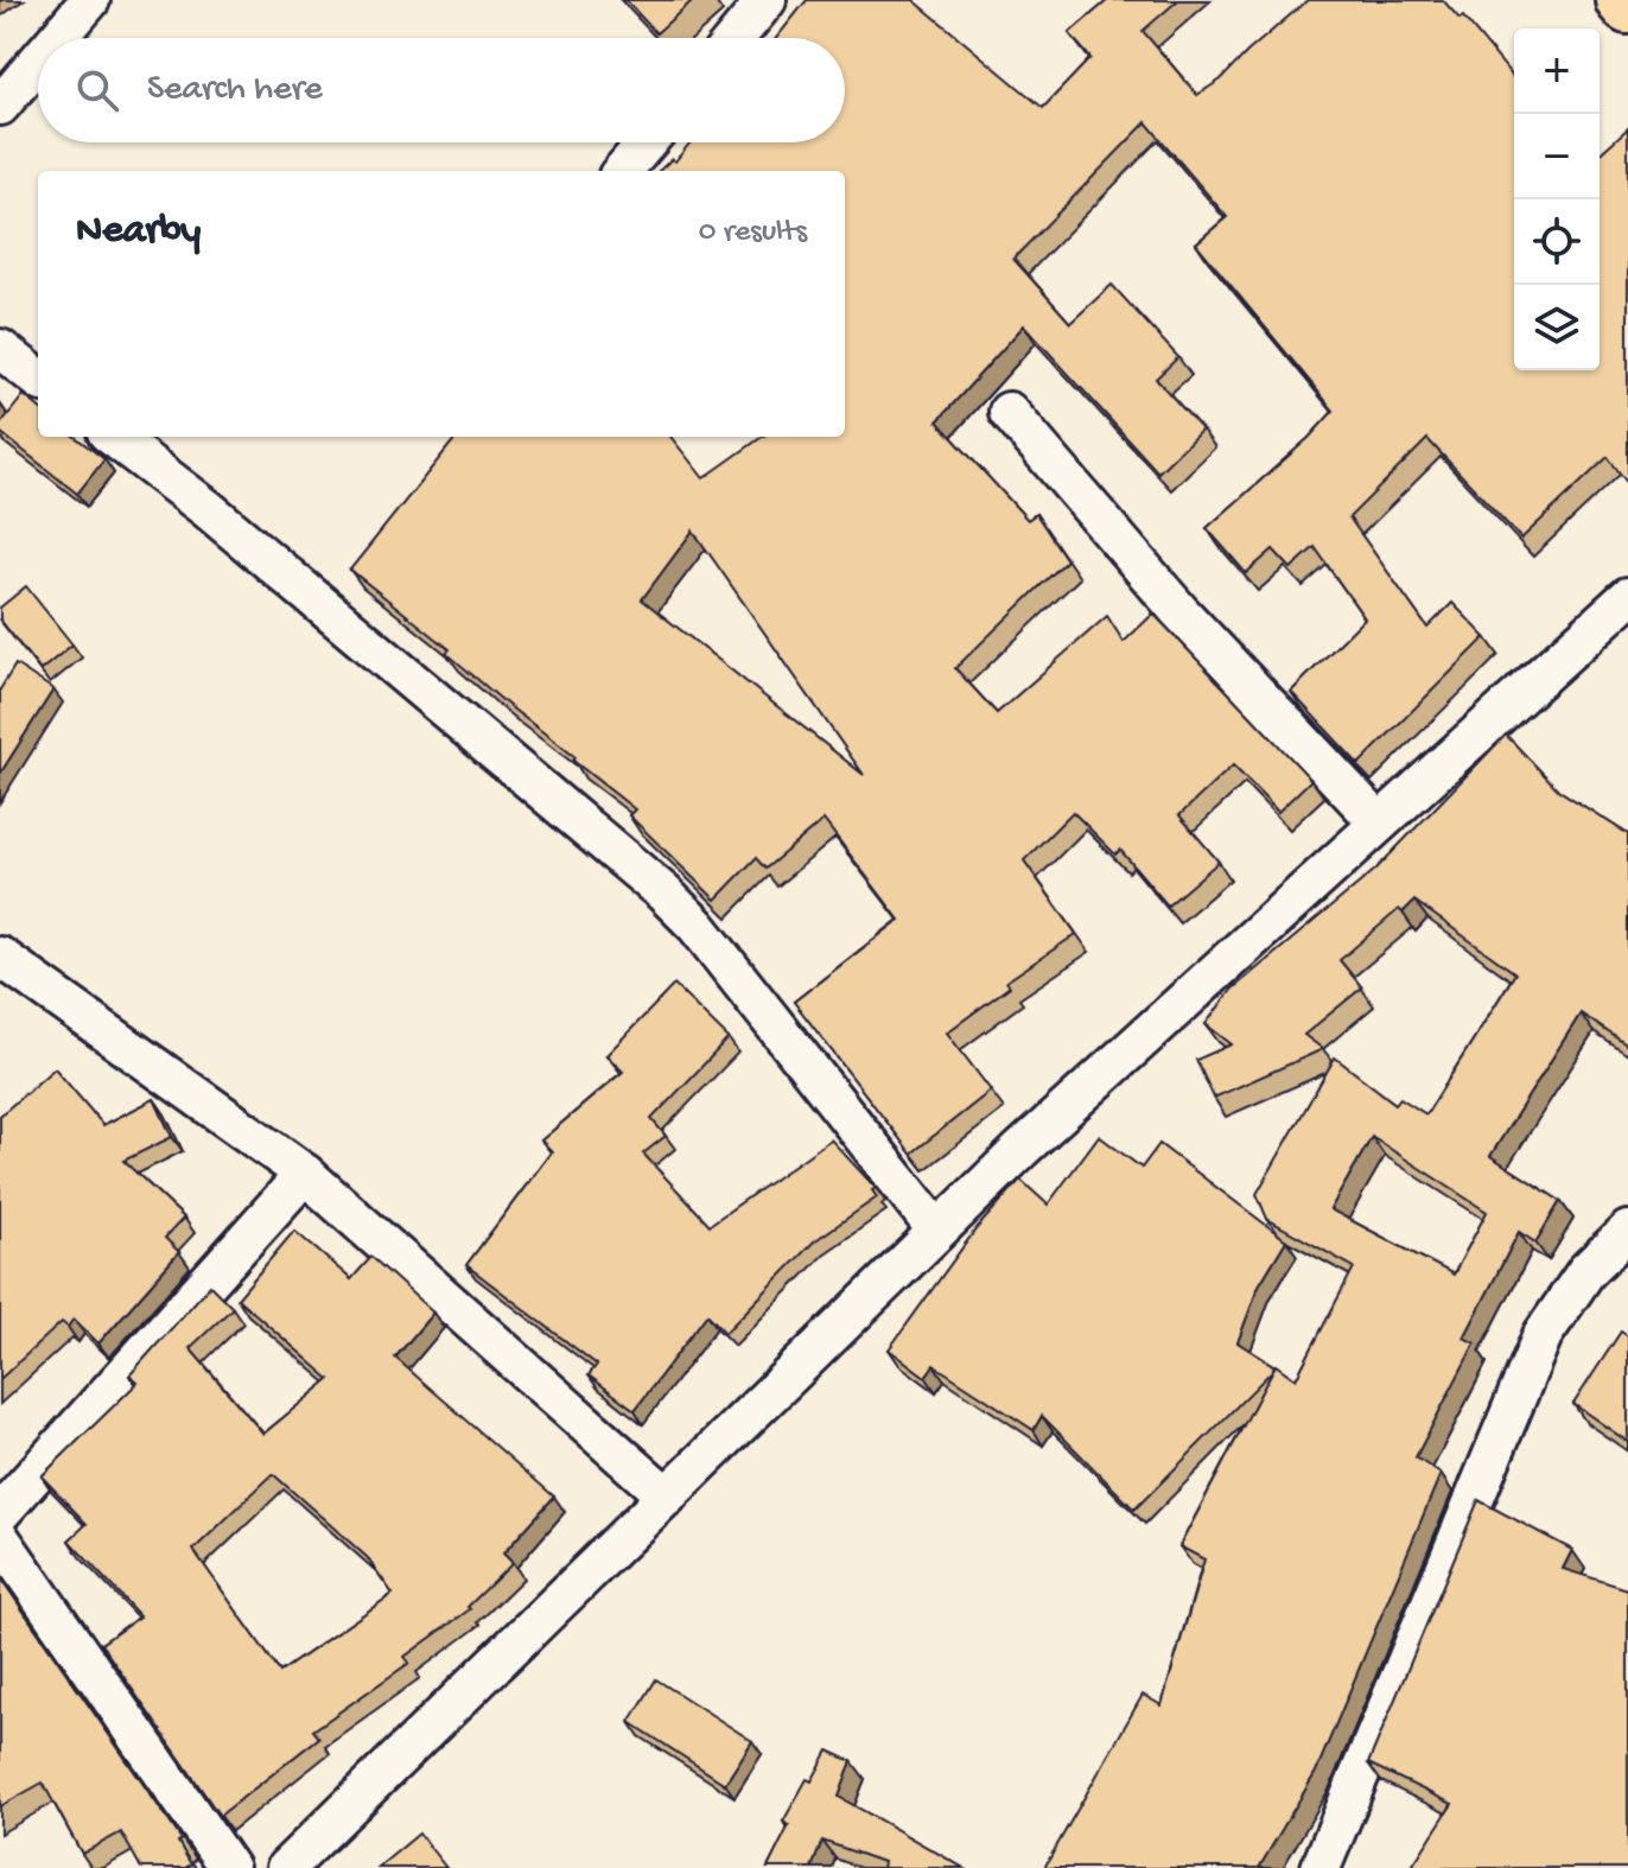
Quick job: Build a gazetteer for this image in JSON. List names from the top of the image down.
{
  "page": {
    "map_buttons": ["+", "−"],
    "search": "Search here",
    "heading": ["Nearby", "0 results"]
  }
}
